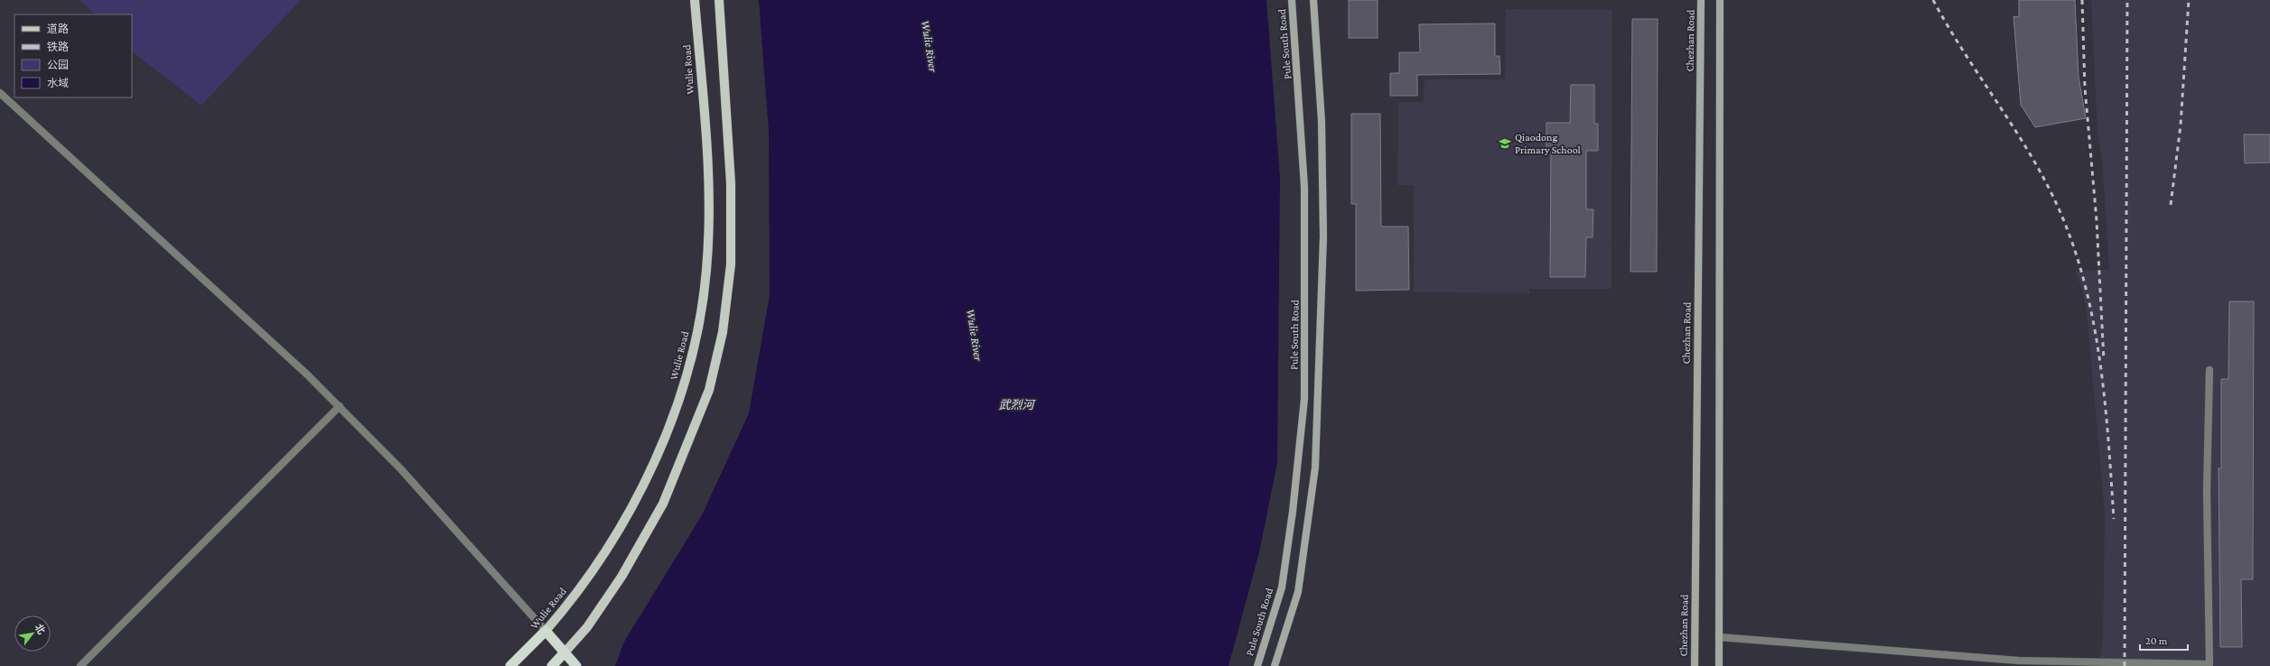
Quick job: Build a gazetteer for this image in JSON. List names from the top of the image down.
{
  "streets": {
    "highway": ["Wulie Road"],
    "main road": ["Chezhan Road", "Pule South Road"]
  },
  "water": ["Wulie River", "武烈河"],
  "places": {
    "school or university": ["Qiaodong Primary School"]
  },
  "legend": [
    "道路",
    "铁路",
    "公园",
    "水域"
  ],
  "scale_bar": "20 m",
  "north": "top right"
}
